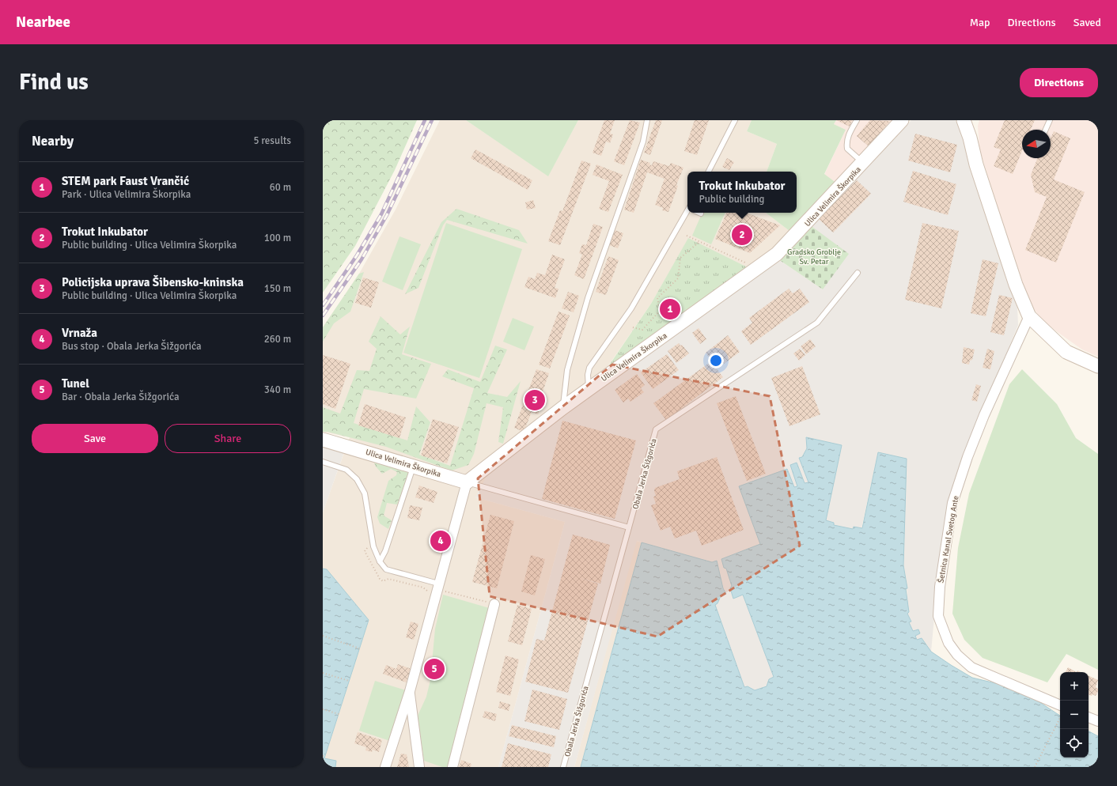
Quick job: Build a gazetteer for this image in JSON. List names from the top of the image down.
{
  "streets": {
    "street": ["Ulica Velimira Škorpika", "Šetnica Kanal Svetog Ante"],
    "lane": ["Obala Jerka Šižgorića"]
  },
  "parks": ["Gradsko Groblje Sv. Petar"],
  "north": "left",
  "page": {
    "header": "Nearbee",
    "nav": ["Map", "Directions", "Saved"],
    "buttons": [
      "Directions",
      ["Save", "Share"]
    ],
    "title": "Find us",
    "heading": ["Nearby", "5 results"],
    "list": [
      {
        "mark": "1",
        "name": "STEM park Faust Vrančić",
        "note": "Park · Ulica Velimira Škorpika",
        "value": "60 m"
      },
      {
        "mark": "2",
        "name": "Trokut Inkubator",
        "note": "Public building · Ulica Velimira Škorpika",
        "value": "100 m"
      },
      {
        "mark": "3",
        "name": "Policijska uprava Šibensko-kninska",
        "note": "Public building · Ulica Velimira Škorpika",
        "value": "150 m"
      },
      {
        "mark": "4",
        "name": "Vrnaža",
        "note": "Bus stop · Obala Jerka Šižgorića",
        "value": "260 m"
      },
      {
        "mark": "5",
        "name": "Tunel",
        "note": "Bar · Obala Jerka Šižgorića",
        "value": "340 m"
      }
    ],
    "popup": ["Trokut Inkubator", "Public building"],
    "pins": [
      "2",
      "1",
      "3",
      "4",
      "5"
    ],
    "map_buttons": ["+", "−"]
  }
}
